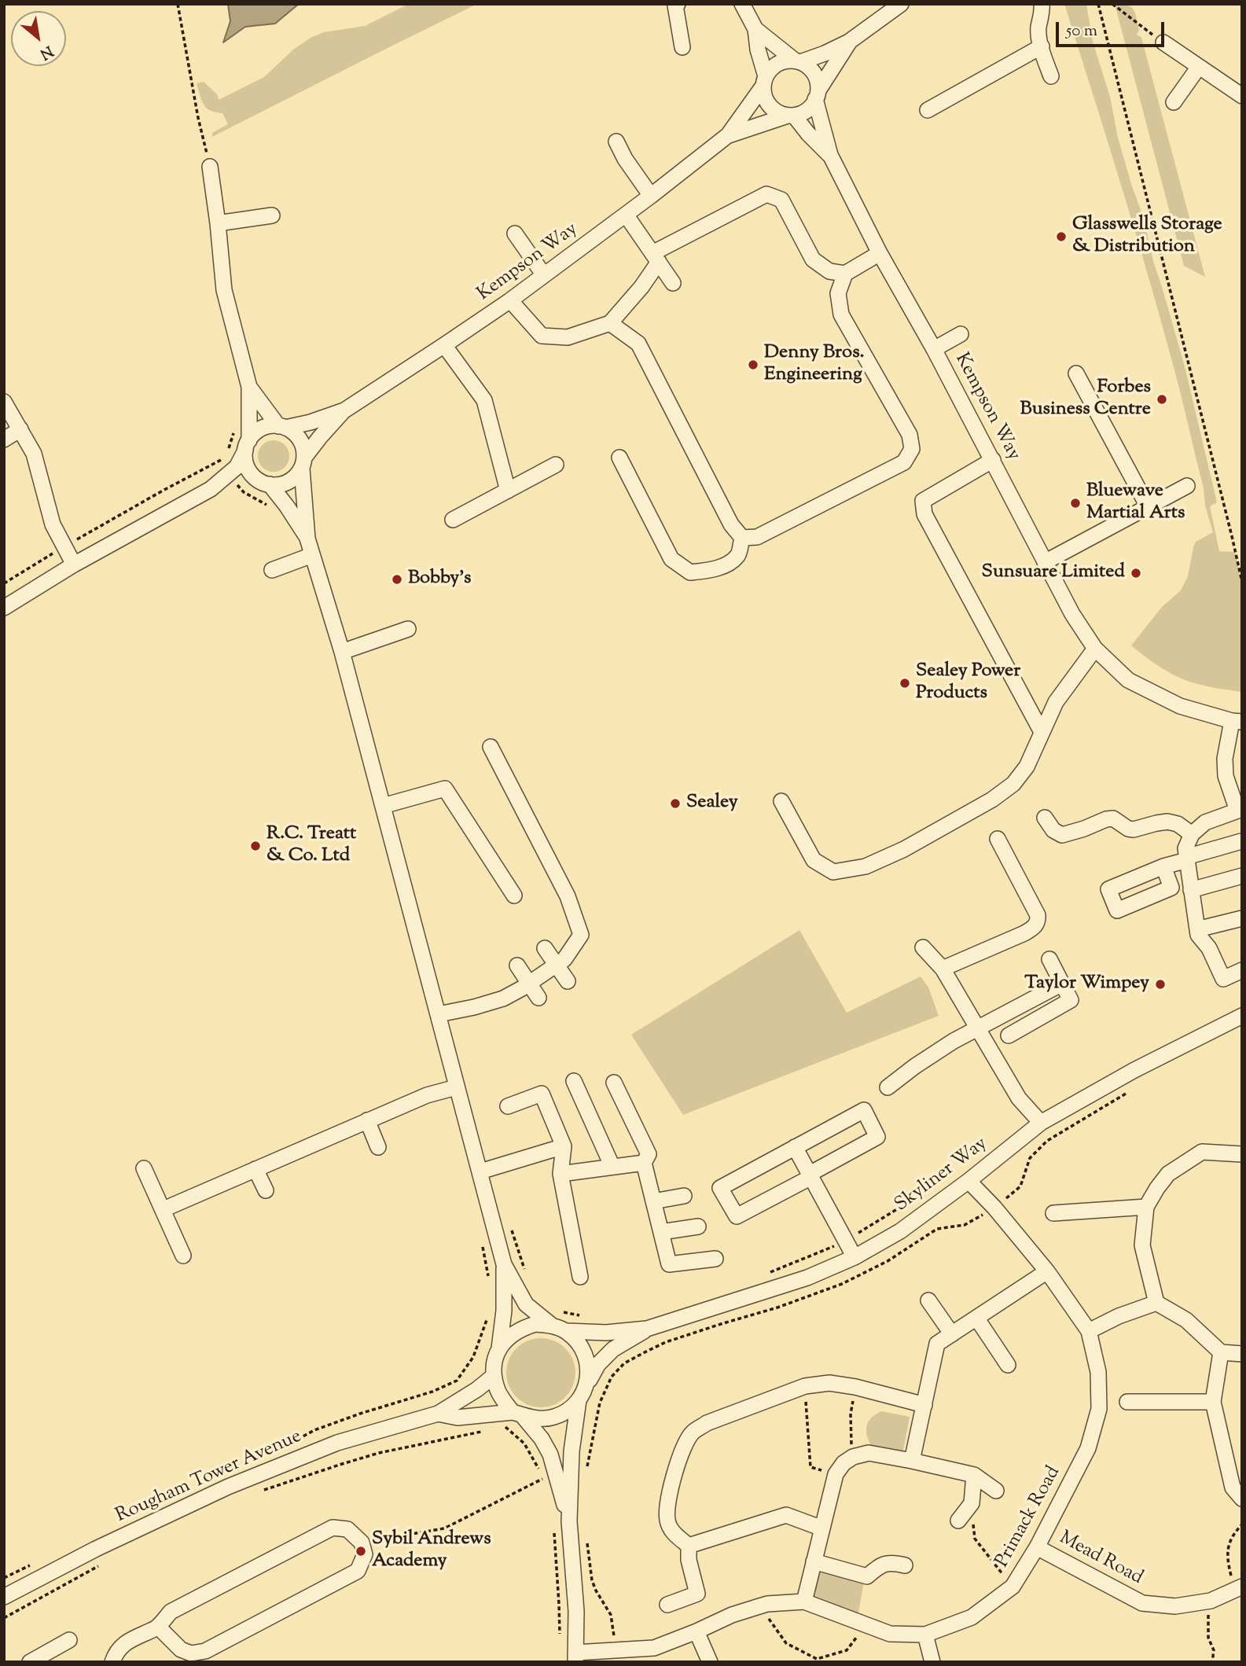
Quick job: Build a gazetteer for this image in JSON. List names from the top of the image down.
{
  "streets": {
    "street": [
      "Kempson Way",
      "Skyliner Way",
      "Rougham Tower Avenue",
      "Primack Road",
      "Mead Road"
    ]
  },
  "crossings": [
    ["Skyliner Way", "Rougham Tower Avenue"],
    ["Skyliner Way", "Primack Road"],
    ["Primack Road", "Mead Road"]
  ],
  "places": [
    "Glasswells Storage & Distribution",
    "Denny Bros. Engineering",
    "Forbes Business Centre",
    "Bluewave Martial Arts",
    "Sunsuare Limited",
    "Bobby's",
    "Sealey Power Products",
    "Sealey",
    "R.C. Treatt & Co. Ltd",
    "Taylor Wimpey",
    "Sybil Andrews Academy"
  ],
  "scale_bar": "50 m",
  "north": "bottom right"
}
